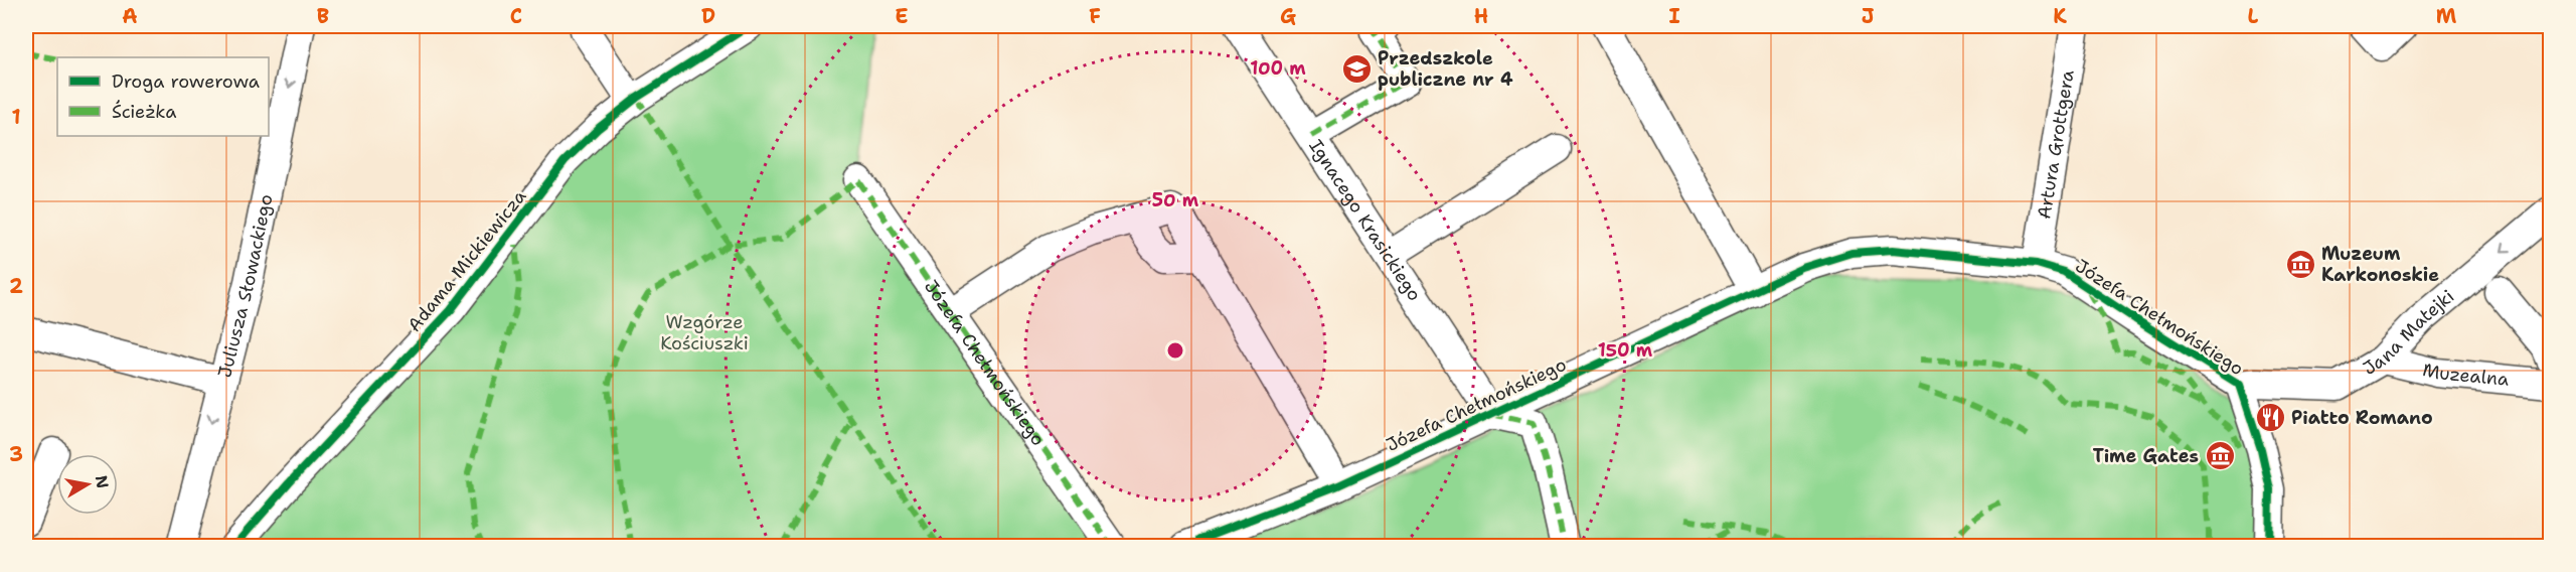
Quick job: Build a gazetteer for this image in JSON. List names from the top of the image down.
{
  "streets": {
    "street": [
      "Artura Grottgera",
      "Ignacego Krasickiego",
      "Adama Mickiewicza",
      "Juliusza Słowackiego",
      "Józefa Chełmońskiego",
      "Jana Matejki",
      "Muzealna"
    ]
  },
  "crossings": [
    ["Artura Grottgera", "Józefa Chełmońskiego"],
    ["Ignacego Krasickiego", "Józefa Chełmońskiego"],
    ["Józefa Chełmońskiego", "Jana Matejki"],
    ["Jana Matejki", "Muzealna"]
  ],
  "one_way": ["Juliusza Słowackiego", "Jana Matejki"],
  "parks": ["Wzgórze Kościuszki"],
  "places": {
    "school or university": ["Przedszkole publiczne nr 4"],
    "museum": ["Muzeum Karkonoskie", "Time Gates"],
    "restaurant": ["Piatto Romano"]
  },
  "legend": ["Droga rowerowa", "Ścieżka"],
  "north": "right",
  "grid": {
    "columns": [
      "A",
      "B",
      "C",
      "D",
      "E",
      "F",
      "G",
      "H",
      "I",
      "J",
      "K",
      "L",
      "M"
    ],
    "rows": ["1", "2", "3"]
  },
  "rings": ["100 m", "50 m", "150 m"]
}
